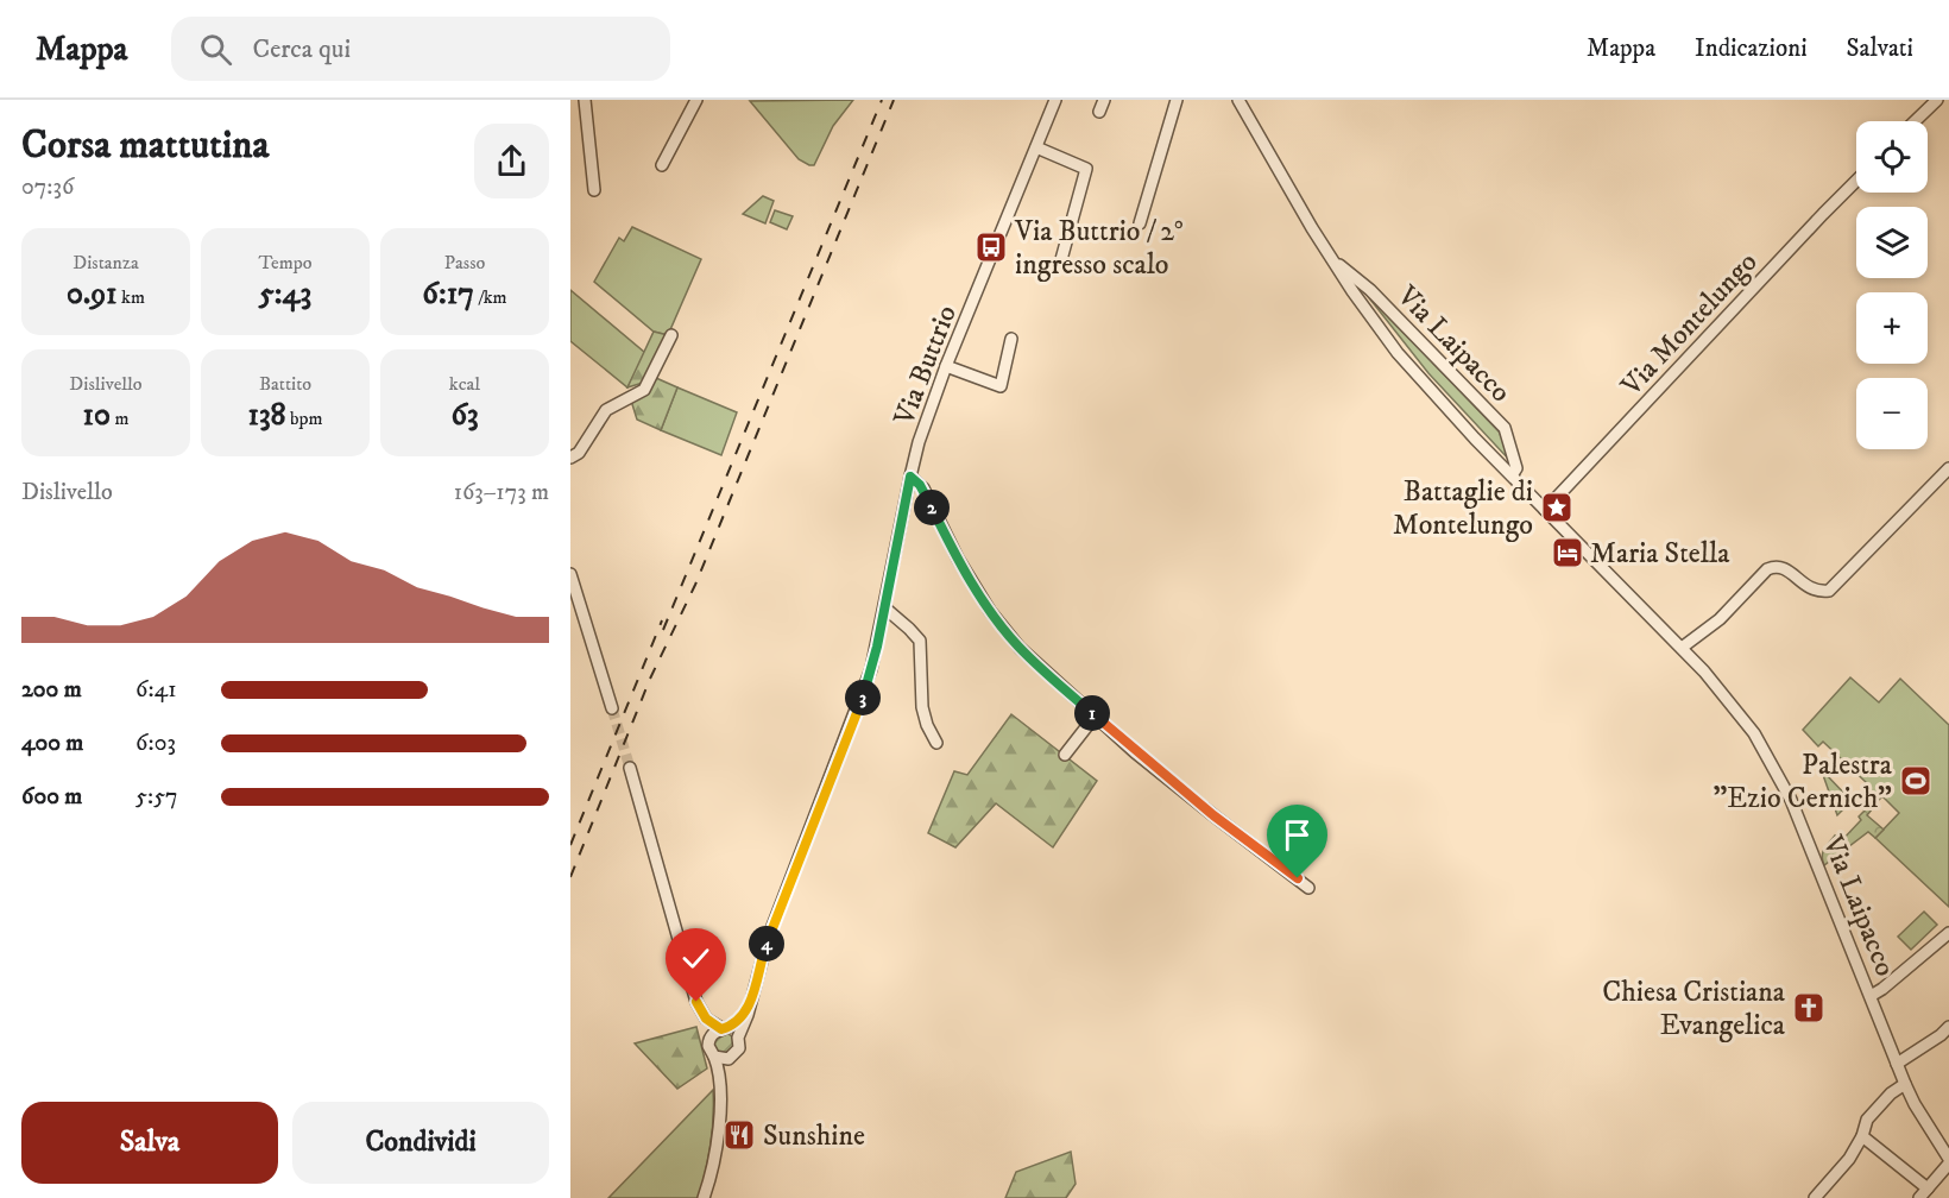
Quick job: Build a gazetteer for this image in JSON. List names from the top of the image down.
{
  "streets": {
    "street": ["Via Montelungo", "Via Laipacco", "Via Buttrio"]
  },
  "crossings": [
    ["Via Montelungo", "Via Laipacco"]
  ],
  "places": {
    "bus stop": ["Via Buttrio / 2° ingresso scalo"],
    "place": ["Battaglie di Montelungo"],
    "hotel": ["Maria Stella"],
    "sports": ["Palestra \"Ezio Cernich\""],
    "church": ["Chiesa Cristiana Evangelica"],
    "restaurant": ["Sunshine"]
  },
  "page": {
    "header": "Mappa",
    "search": "Cerca qui",
    "nav": ["Mappa", "Indicazioni", "Salvati"],
    "heading": ["Corsa mattutina", "07:36"],
    "map_buttons": ["+", "−"],
    "stats": [
      ["Distanza", "0.91 km"],
      ["Tempo", "5:43"],
      ["Passo", "6:17 /km"],
      ["Dislivello", "10 m"],
      ["Battito", "138 bpm"],
      ["kcal", "63"]
    ],
    "chart": ["Dislivello", "163–173 m"],
    "pins": [
      "2",
      "3",
      "1",
      "4"
    ],
    "list": [
      {
        "name": "200 m",
        "note": "6:41"
      },
      {
        "name": "400 m",
        "note": "6:03"
      },
      {
        "name": "600 m",
        "note": "5:57"
      }
    ],
    "buttons": ["Salva", "Condividi"]
  }
}
